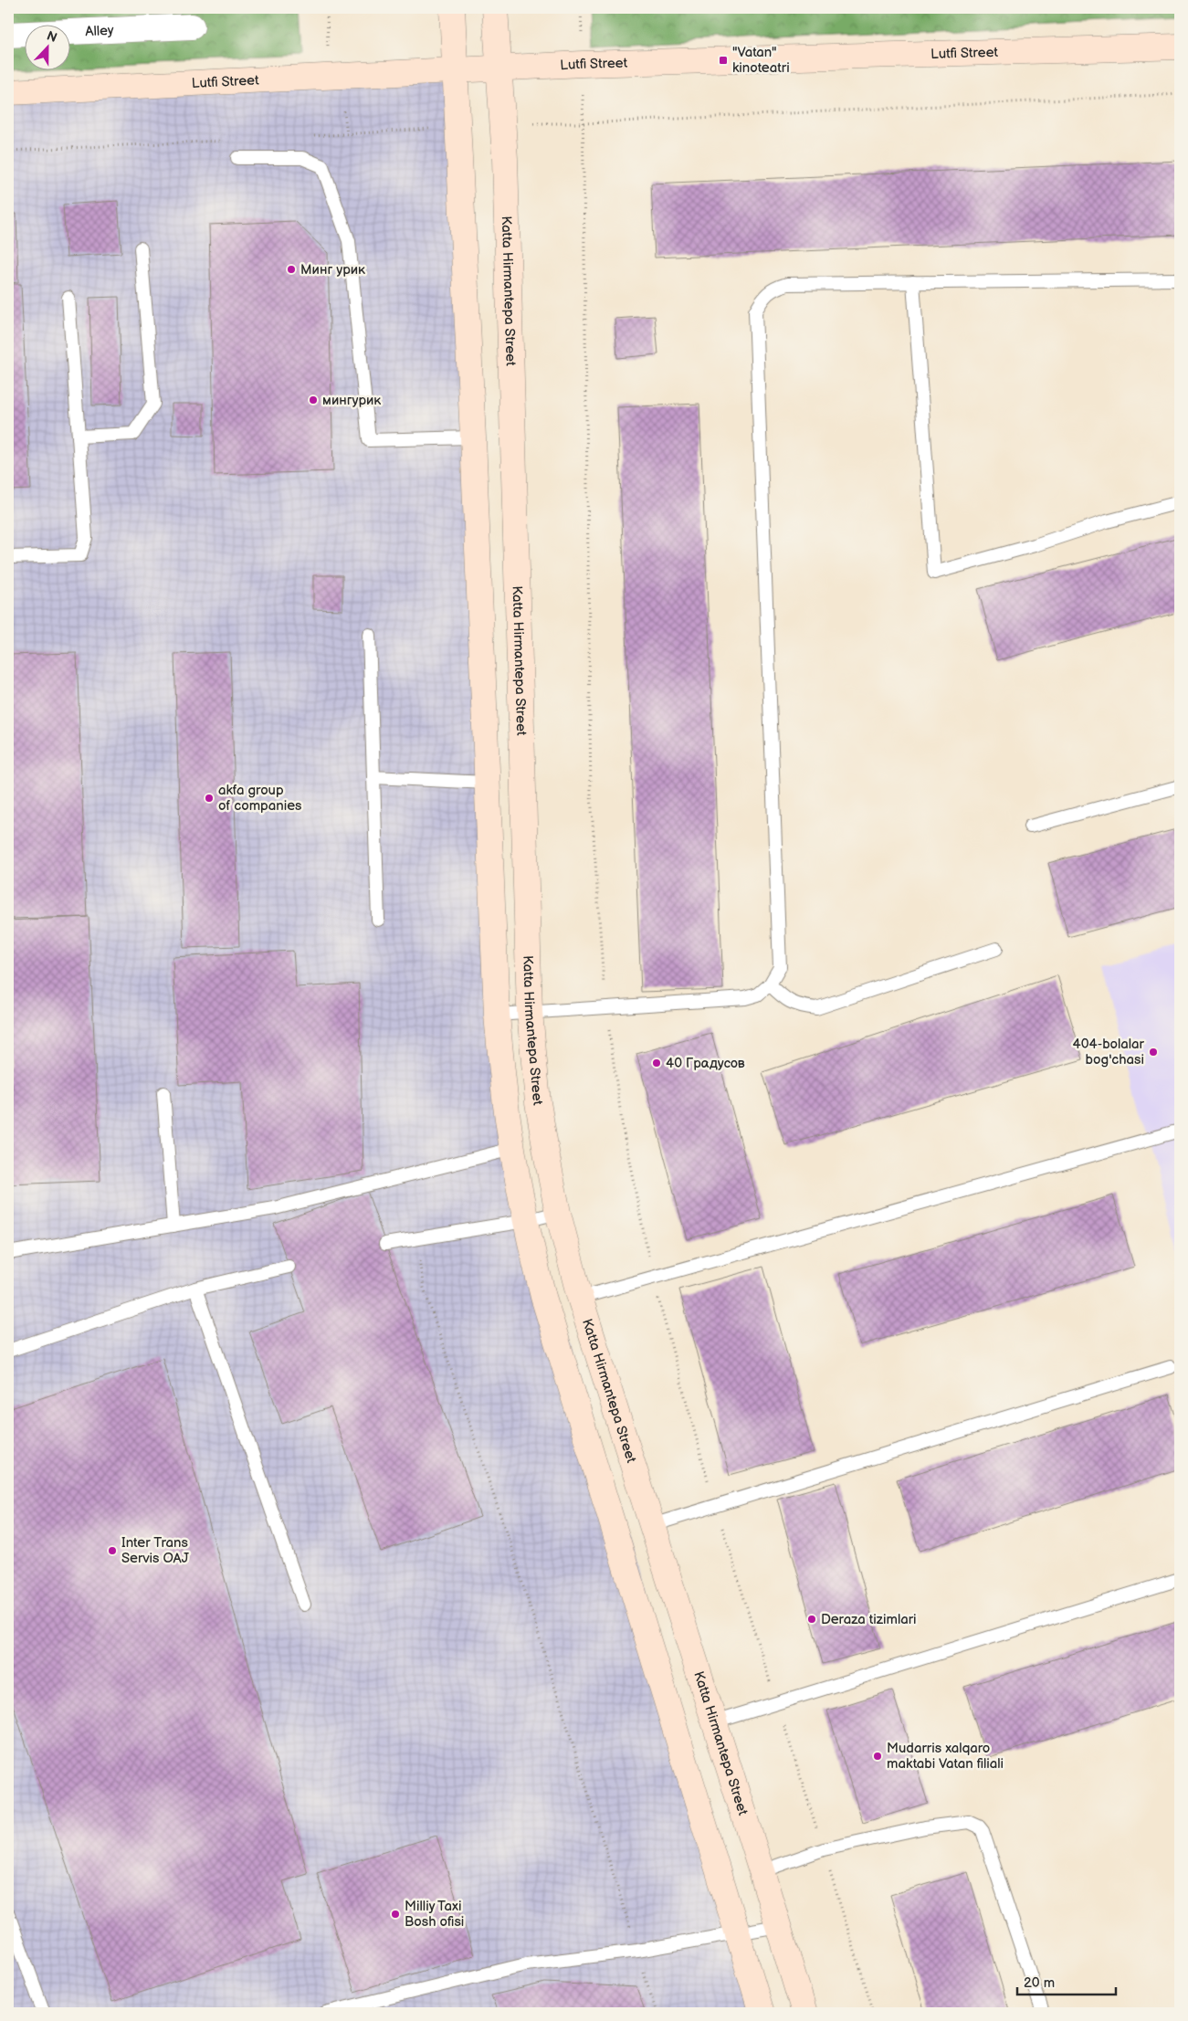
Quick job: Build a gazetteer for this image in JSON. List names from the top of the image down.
{
  "streets": {
    "main road": ["Lutfi Street", "Katta Hirmаntepa Street"],
    "street": ["Alley"]
  },
  "crossings": [
    ["Lutfi Street", "Katta Hirmаntepa Street"]
  ],
  "places": {
    "transit": ["\"Vatan\" kinoteatri"],
    "other": [
      "Минг урик",
      "мингурик",
      "akfa group of companies",
      "404-bolalar bog'chasi",
      "40 Градусов",
      "Inter Trans Servis OAJ",
      "Deraza tizimlari",
      "Mudarris xalqaro maktabi Vatan filiali",
      "Milliy Taxi Bosh ofisi"
    ]
  },
  "scale_bar": "20 m",
  "north": "top"
}
